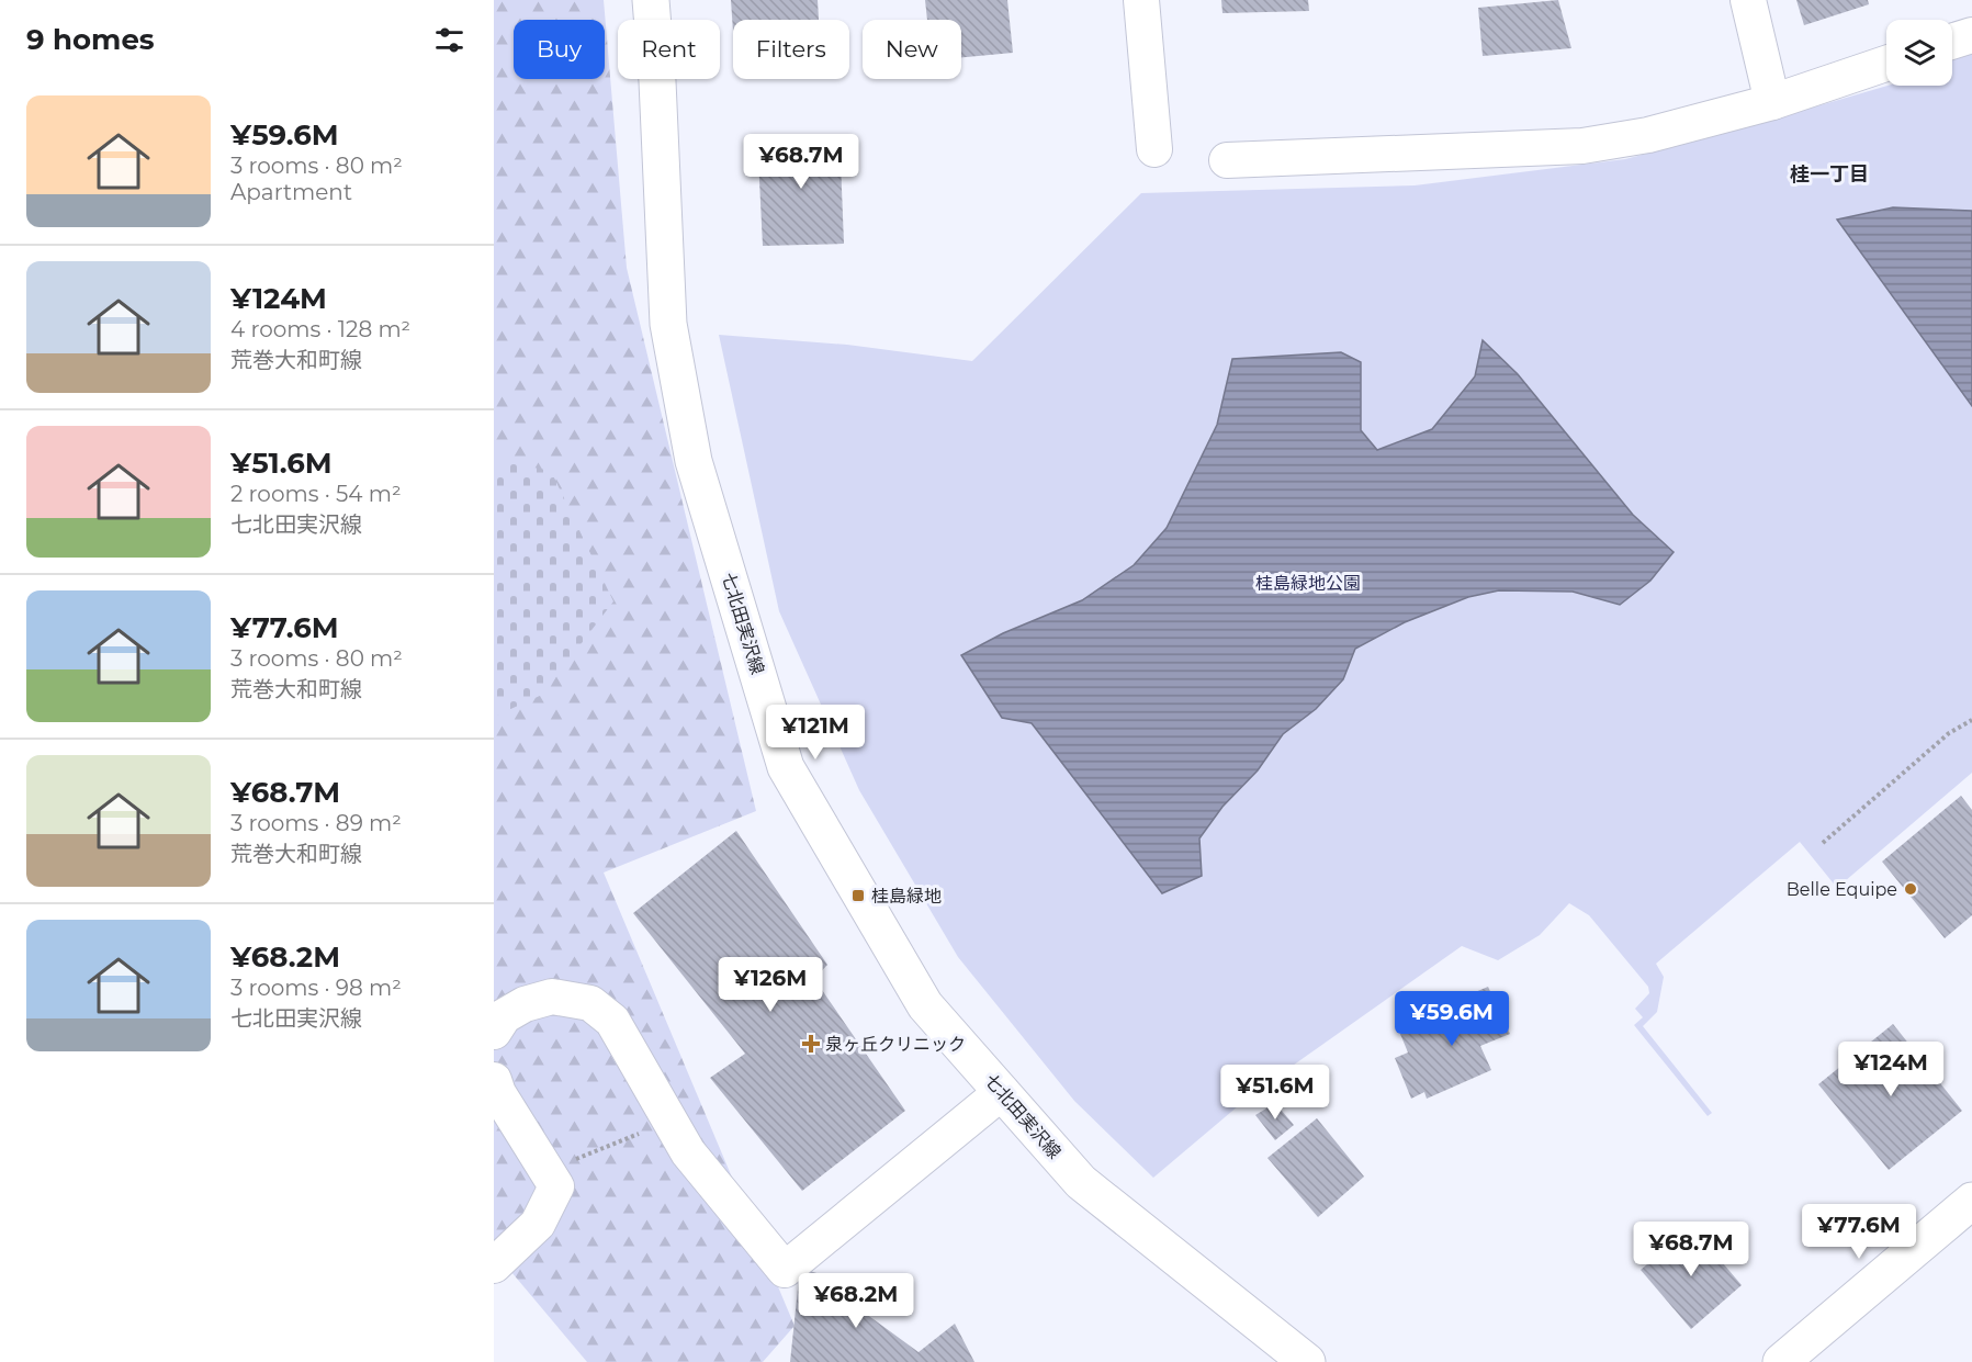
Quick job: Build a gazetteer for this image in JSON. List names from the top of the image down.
{
  "streets": {
    "street": ["七北田実沢線"]
  },
  "districts": ["桂一丁目"],
  "parks": ["桂島緑地公園"],
  "places": {
    "other": ["Belle Equipe"],
    "transit": ["桂島緑地"],
    "health": ["泉ヶ丘クリニック"]
  },
  "page": {
    "heading": "9 homes",
    "chip": [
      "Buy",
      "Rent",
      "Filters",
      "New"
    ],
    "list": [
      {
        "name": "¥59.6M",
        "note": "3 rooms · 80 m² · Apartment"
      },
      {
        "name": "¥124M",
        "note": "4 rooms · 128 m² · 荒巻大和町線"
      },
      {
        "name": "¥51.6M",
        "note": "2 rooms · 54 m² · 七北田実沢線"
      },
      {
        "name": "¥77.6M",
        "note": "3 rooms · 80 m² · 荒巻大和町線"
      },
      {
        "name": "¥68.7M",
        "note": "3 rooms · 89 m² · 荒巻大和町線"
      },
      {
        "name": "¥68.2M",
        "note": "3 rooms · 98 m² · 七北田実沢線"
      }
    ],
    "price": [
      "¥68.7M",
      "¥121M",
      "¥126M",
      "¥59.6M",
      "¥124M",
      "¥51.6M",
      "¥77.6M",
      "¥68.7M",
      "¥68.2M"
    ]
  }
}
